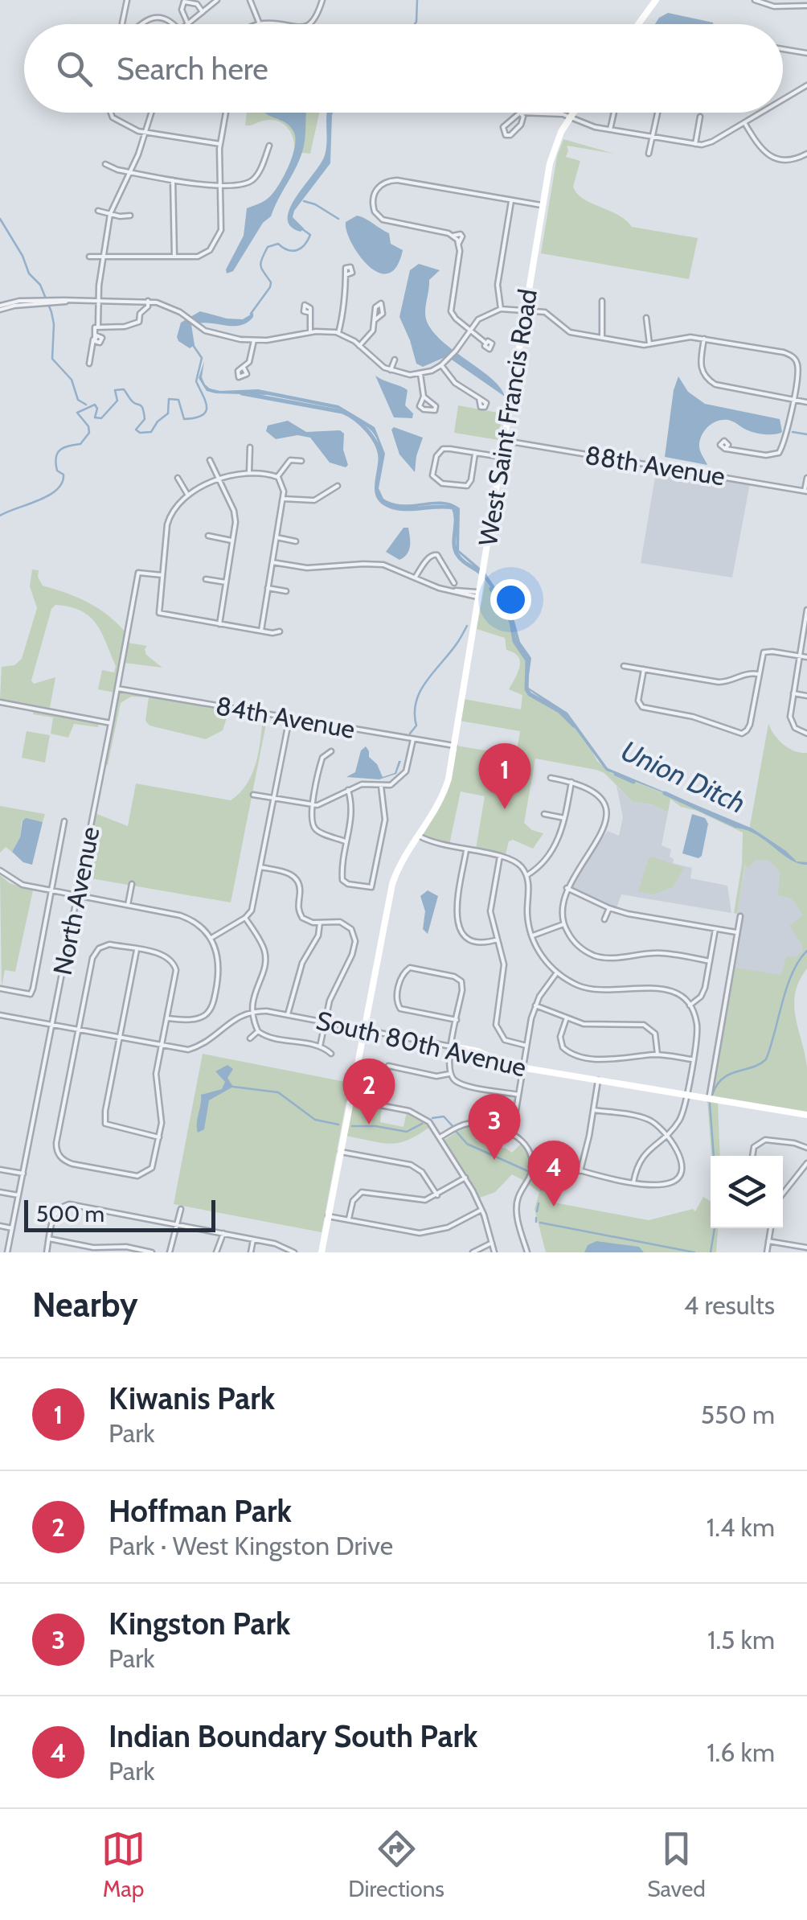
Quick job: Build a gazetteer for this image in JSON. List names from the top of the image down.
{
  "streets": {
    "street": [
      "West Saint Francis Road",
      "88th Avenue",
      "84th Avenue",
      "North Avenue",
      "South 80th Avenue"
    ]
  },
  "crossings": [
    ["West Saint Francis Road", "88th Avenue"],
    ["West Saint Francis Road", "84th Avenue"],
    ["West Saint Francis Road", "South 80th Avenue"],
    ["84th Avenue", "North Avenue"]
  ],
  "water": ["Union Ditch"],
  "scale_bar": "500 m",
  "page": {
    "search": "Search here",
    "pins": [
      "1",
      "2",
      "3",
      "4"
    ],
    "scale": "500 m",
    "heading": ["Nearby", "4 results"],
    "list": [
      {
        "mark": "1",
        "name": "Kiwanis Park",
        "note": "Park",
        "value": "550 m"
      },
      {
        "mark": "2",
        "name": "Hoffman Park",
        "note": "Park · West Kingston Drive",
        "value": "1.4 km"
      },
      {
        "mark": "3",
        "name": "Kingston Park",
        "note": "Park",
        "value": "1.5 km"
      },
      {
        "mark": "4",
        "name": "Indian Boundary South Park",
        "note": "Park",
        "value": "1.6 km"
      }
    ],
    "nav": ["Map", "Directions", "Saved"]
  }
}
